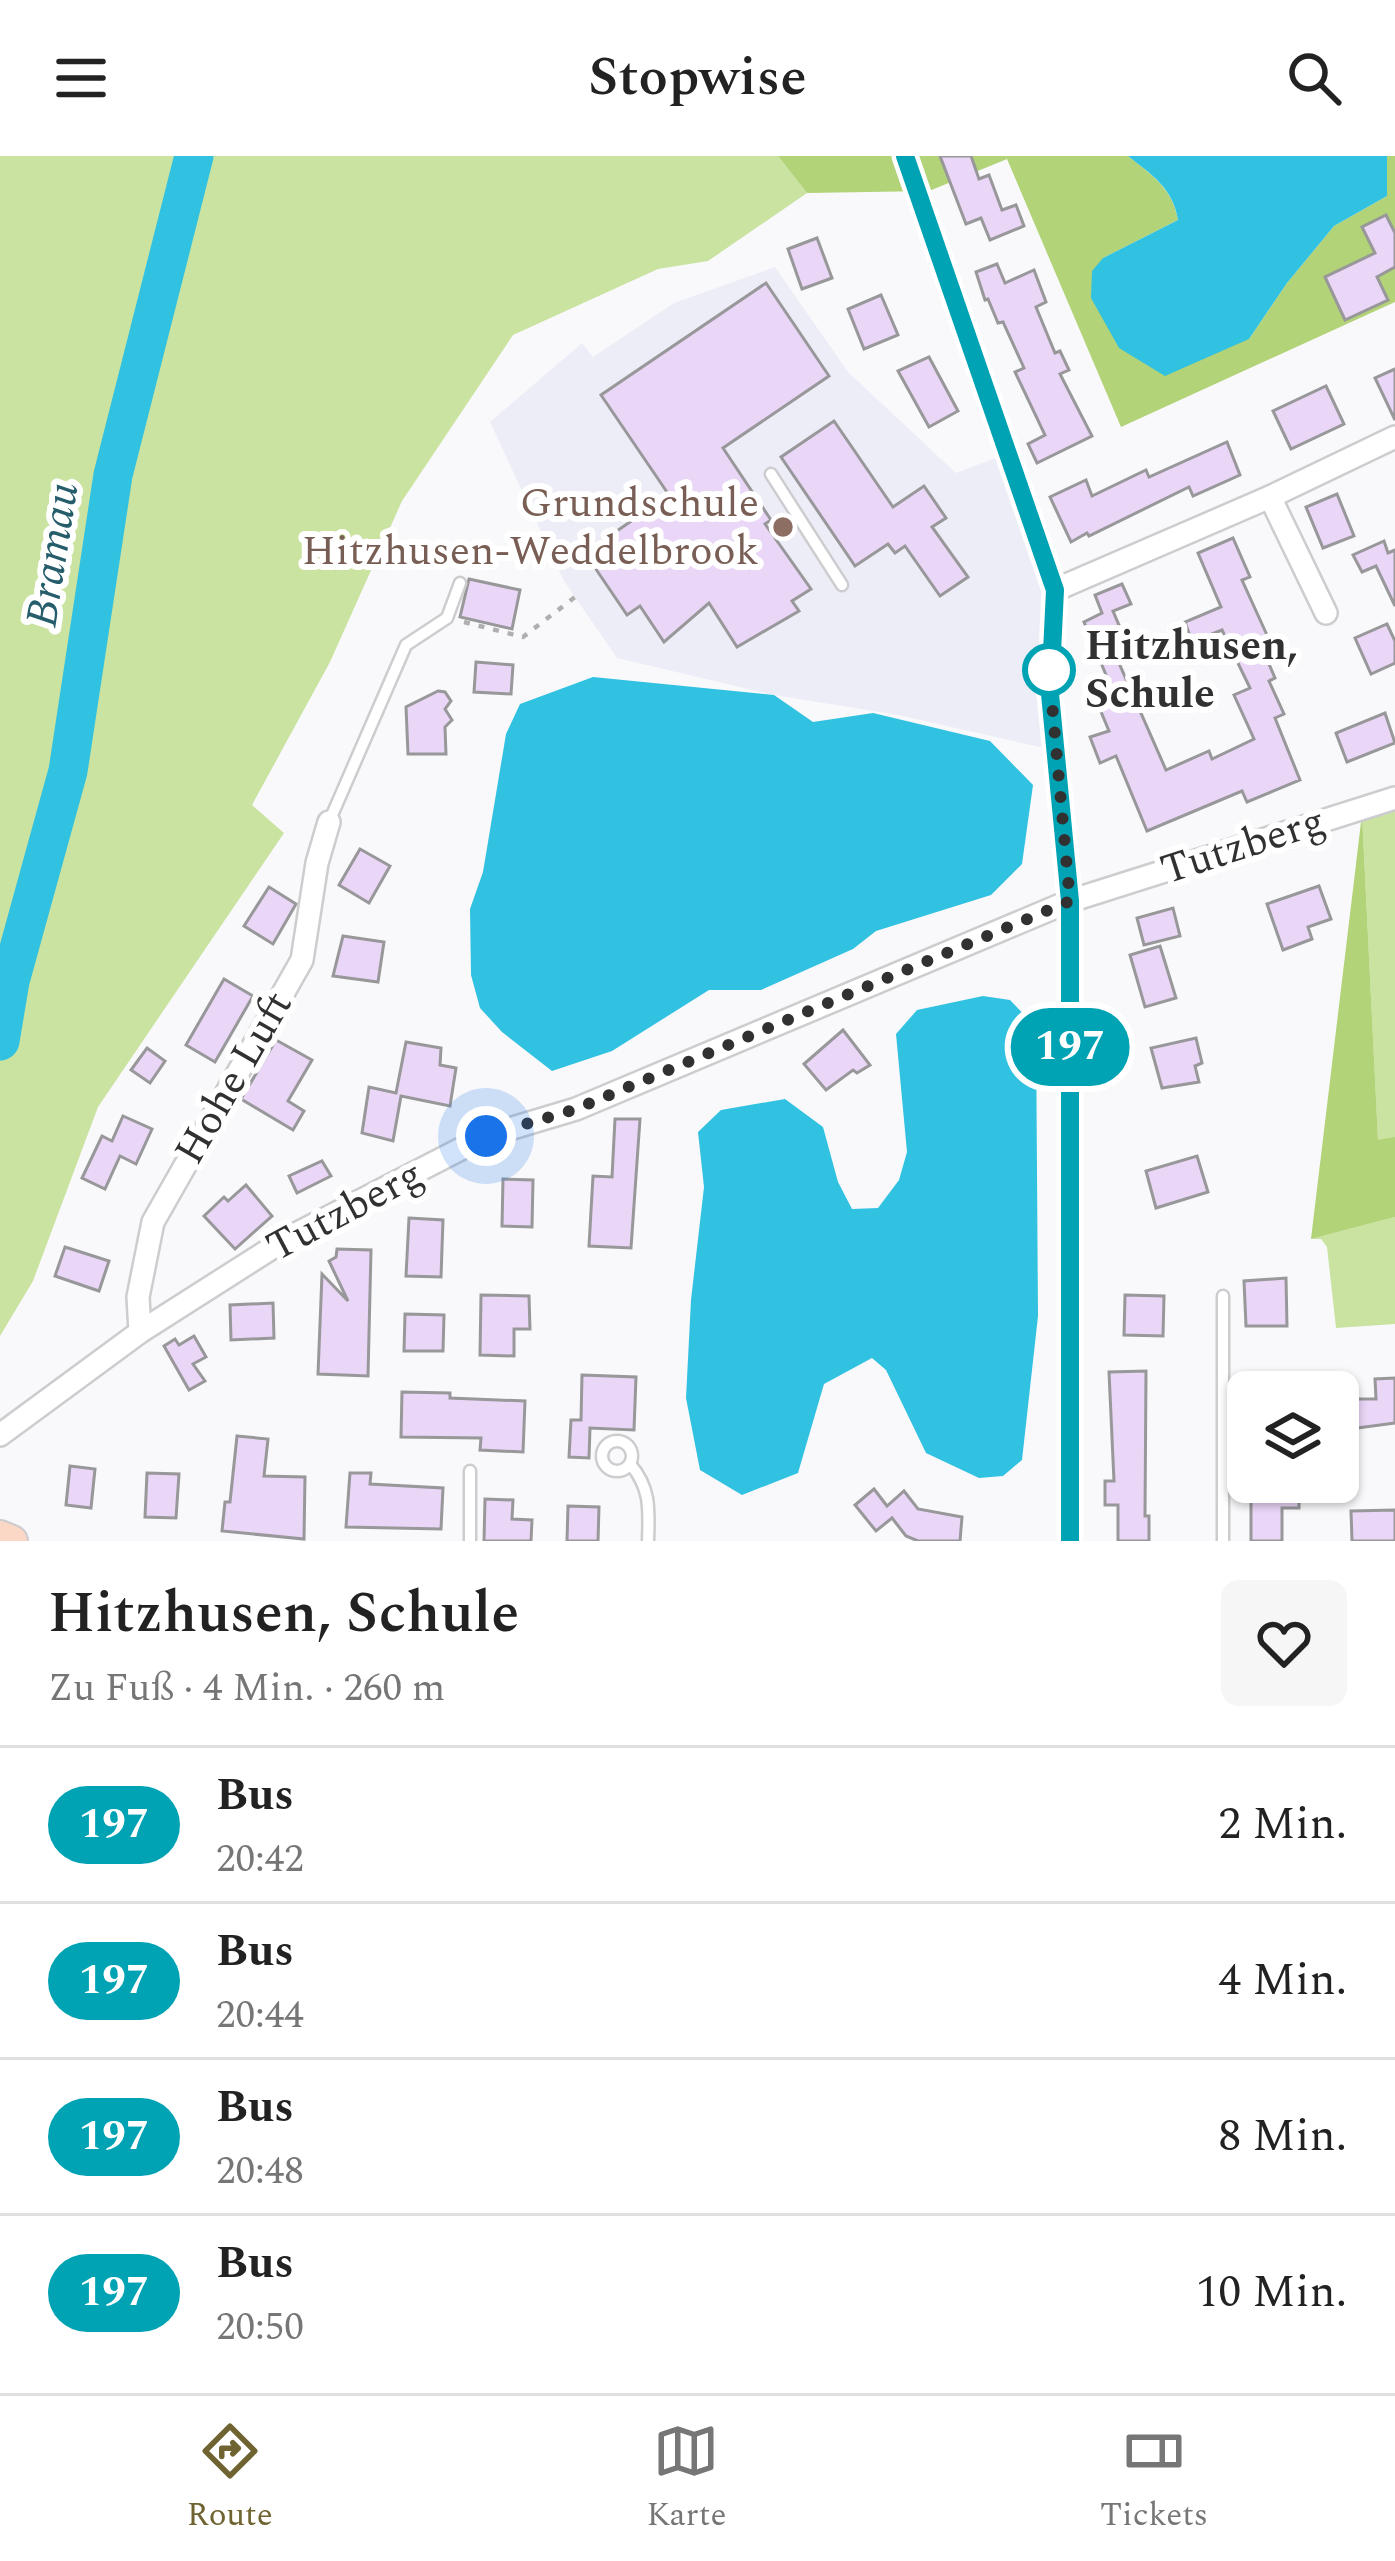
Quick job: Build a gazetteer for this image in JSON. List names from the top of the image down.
{
  "streets": {
    "street": ["Tutzberg", "Hohe Luft"]
  },
  "crossings": [
    ["Tutzberg", "Hohe Luft"]
  ],
  "water": ["Bramau"],
  "places": ["Grundschule Hitzhusen-Weddelbrook", "Hitzhusen, Schule"],
  "lines": ["bus line 197"],
  "page": {
    "header": "Stopwise",
    "on_map": "197",
    "heading": ["Hitzhusen, Schule", "Zu Fuß · 4 Min. · 260 m"],
    "list": [
      {
        "mark": "197",
        "name": "Bus",
        "note": "20:42",
        "value": "2 Min."
      },
      {
        "mark": "197",
        "name": "Bus",
        "note": "20:44",
        "value": "4 Min."
      },
      {
        "mark": "197",
        "name": "Bus",
        "note": "20:48",
        "value": "8 Min."
      },
      {
        "mark": "197",
        "name": "Bus",
        "note": "20:50",
        "value": "10 Min."
      }
    ],
    "tabs": ["Route", "Karte", "Tickets"]
  }
}
